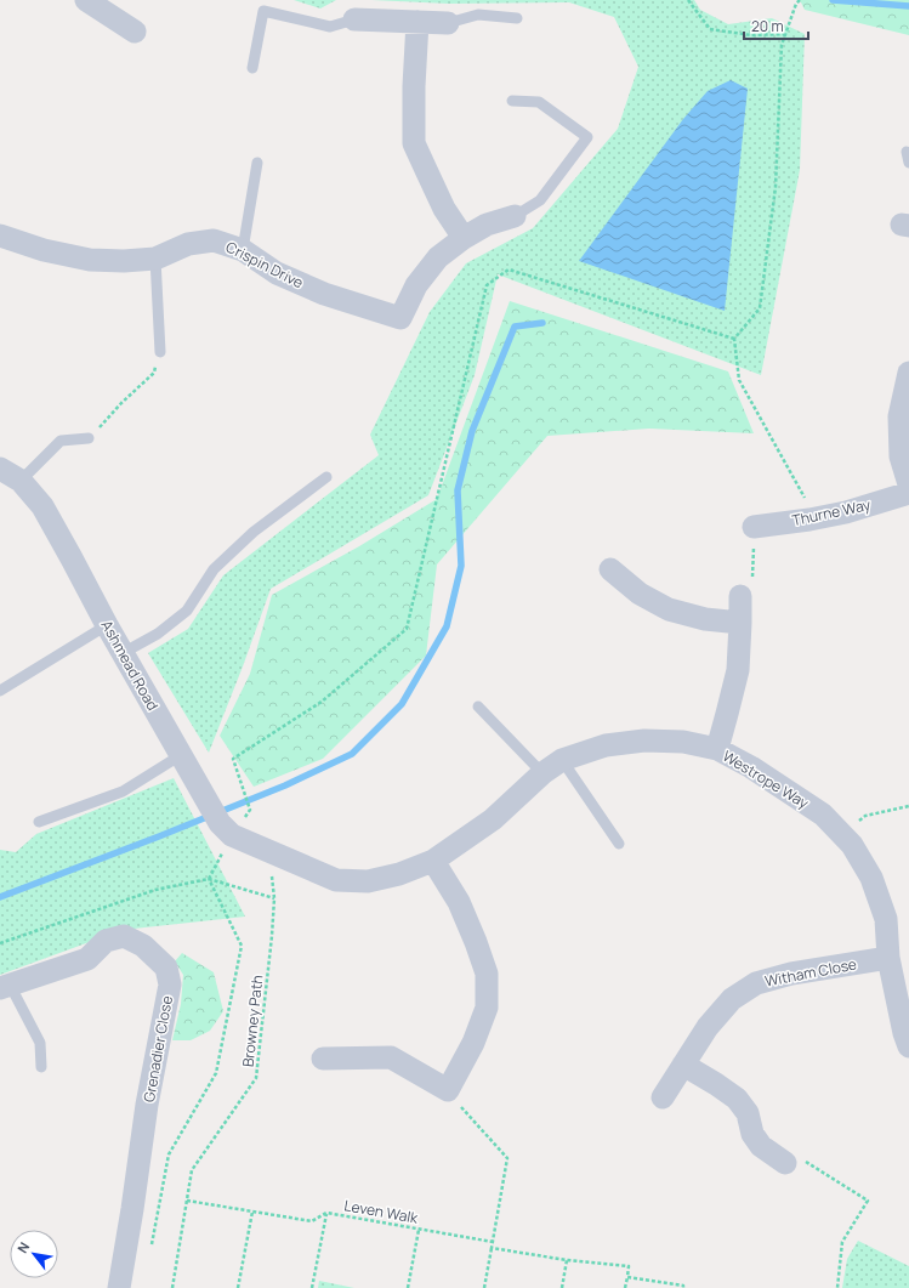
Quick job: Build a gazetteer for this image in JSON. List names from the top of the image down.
{
  "streets": {
    "street": [
      "Crispin Drive",
      "Thurne Way",
      "Ashmead Road",
      "Westrope Way",
      "Witham Close",
      "Grenadier Close"
    ],
    "path": ["Browney Path", "Leven Walk"]
  },
  "crossings": [
    ["Westrope Way", "Witham Close"],
    ["Westrope Way", "Browney Path"],
    ["Browney Path", "Leven Walk"]
  ],
  "scale_bar": "20 m",
  "north": "top left"
}
